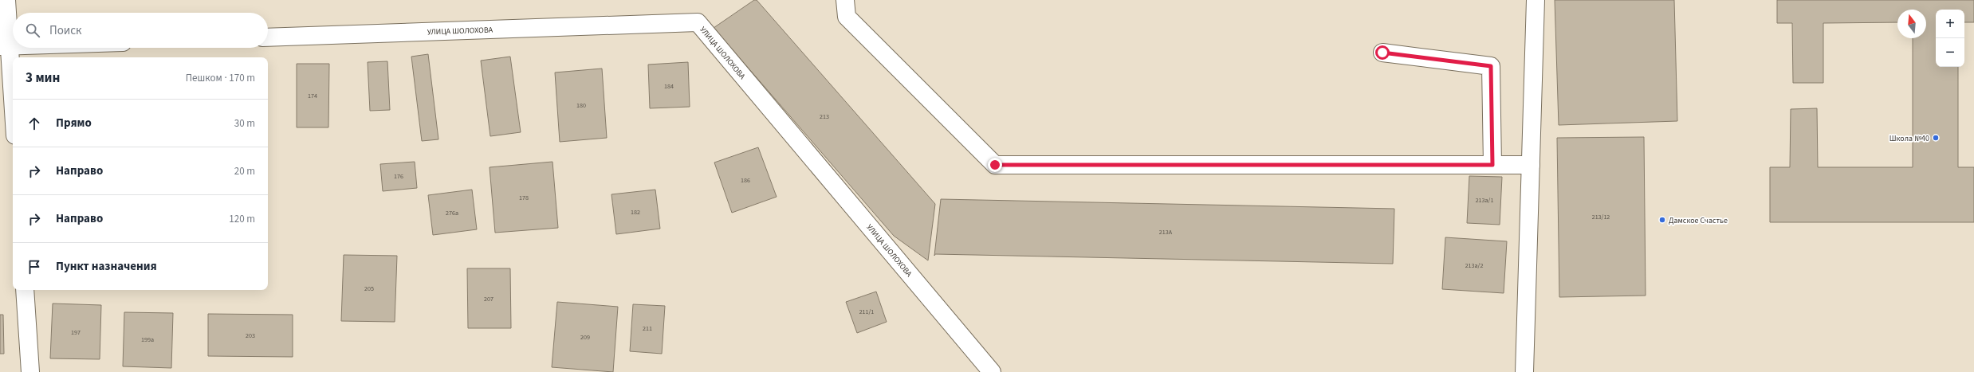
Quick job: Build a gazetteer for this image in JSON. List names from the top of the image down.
{
  "streets": {
    "street": ["УЛИЦА ШОЛОХОВА"]
  },
  "places": ["Школа №40", "Дамское Счастье"],
  "house_numbers": [
    "184",
    "174",
    "180",
    "213",
    "176",
    "186",
    "178",
    "213а/1",
    "182",
    "276а",
    "213/12",
    "213А",
    "213а/2",
    "205",
    "207",
    "211/1",
    "211",
    "197",
    "203",
    "209",
    "199а"
  ],
  "north": "top",
  "page": {
    "map_buttons": ["+", "−"],
    "search": "Поиск",
    "heading": ["3 мин", "Пешком · 170 m"],
    "list": [
      ["Прямо", "30 m"],
      ["Направо", "20 m"],
      ["Направо", "120 m"],
      "Пункт назначения"
    ]
  }
}
